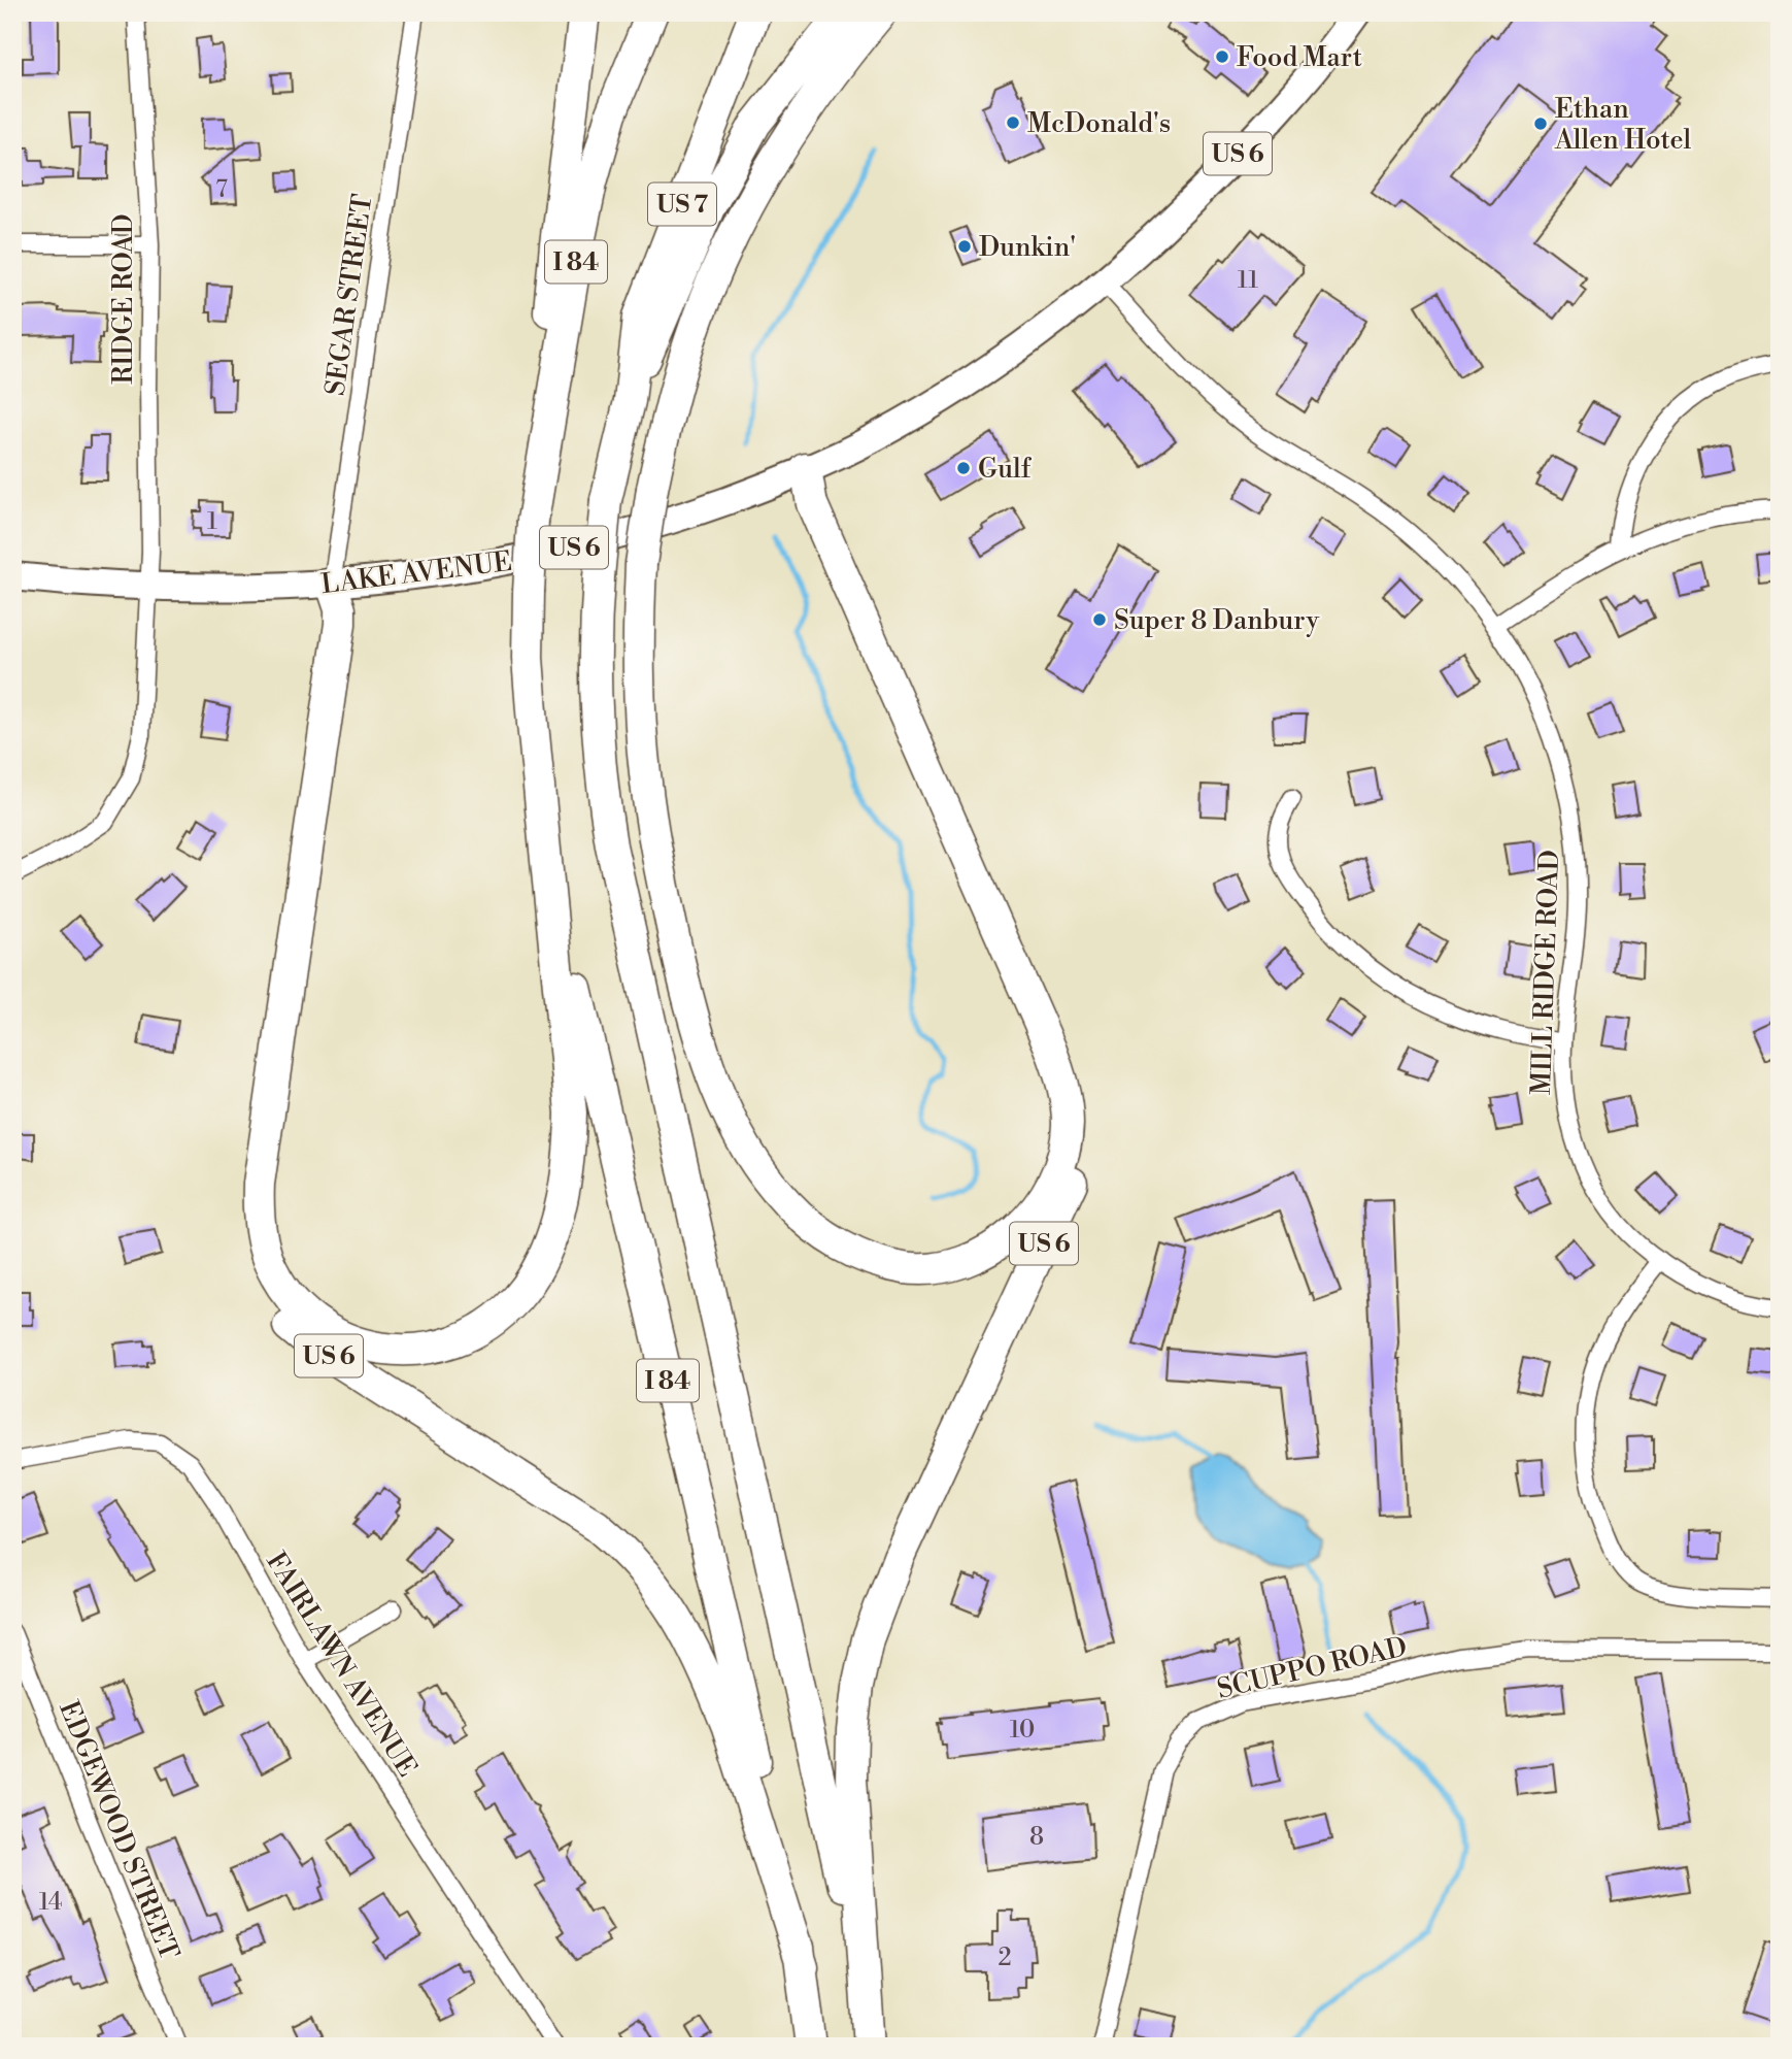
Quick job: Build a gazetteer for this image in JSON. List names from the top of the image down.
{
  "streets": {
    "highway": ["US 6", "US 7", "I 84"],
    "main road": ["LAKE AVENUE"],
    "street": [
      "SEGAR STREET",
      "RIDGE ROAD",
      "MILL RIDGE ROAD",
      "FAIRLAWN AVENUE",
      "SCUPPO ROAD",
      "EDGEWOOD STREET"
    ]
  },
  "crossings": [
    ["US 6", "I 84"],
    ["US 6", "SEGAR STREET"],
    ["US 6", "LAKE AVENUE"],
    ["US 6", "MILL RIDGE ROAD"],
    ["US 7", "I 84"],
    ["SEGAR STREET", "LAKE AVENUE"],
    ["RIDGE ROAD", "LAKE AVENUE"]
  ],
  "places": [
    "Food Mart",
    "McDonald's",
    "Ethan Allen Hotel",
    "Dunkin'",
    "Gulf",
    "Super 8 Danbury"
  ],
  "house_numbers": [
    "7",
    "11",
    "1",
    "10",
    "8",
    "14",
    "2"
  ]
}
